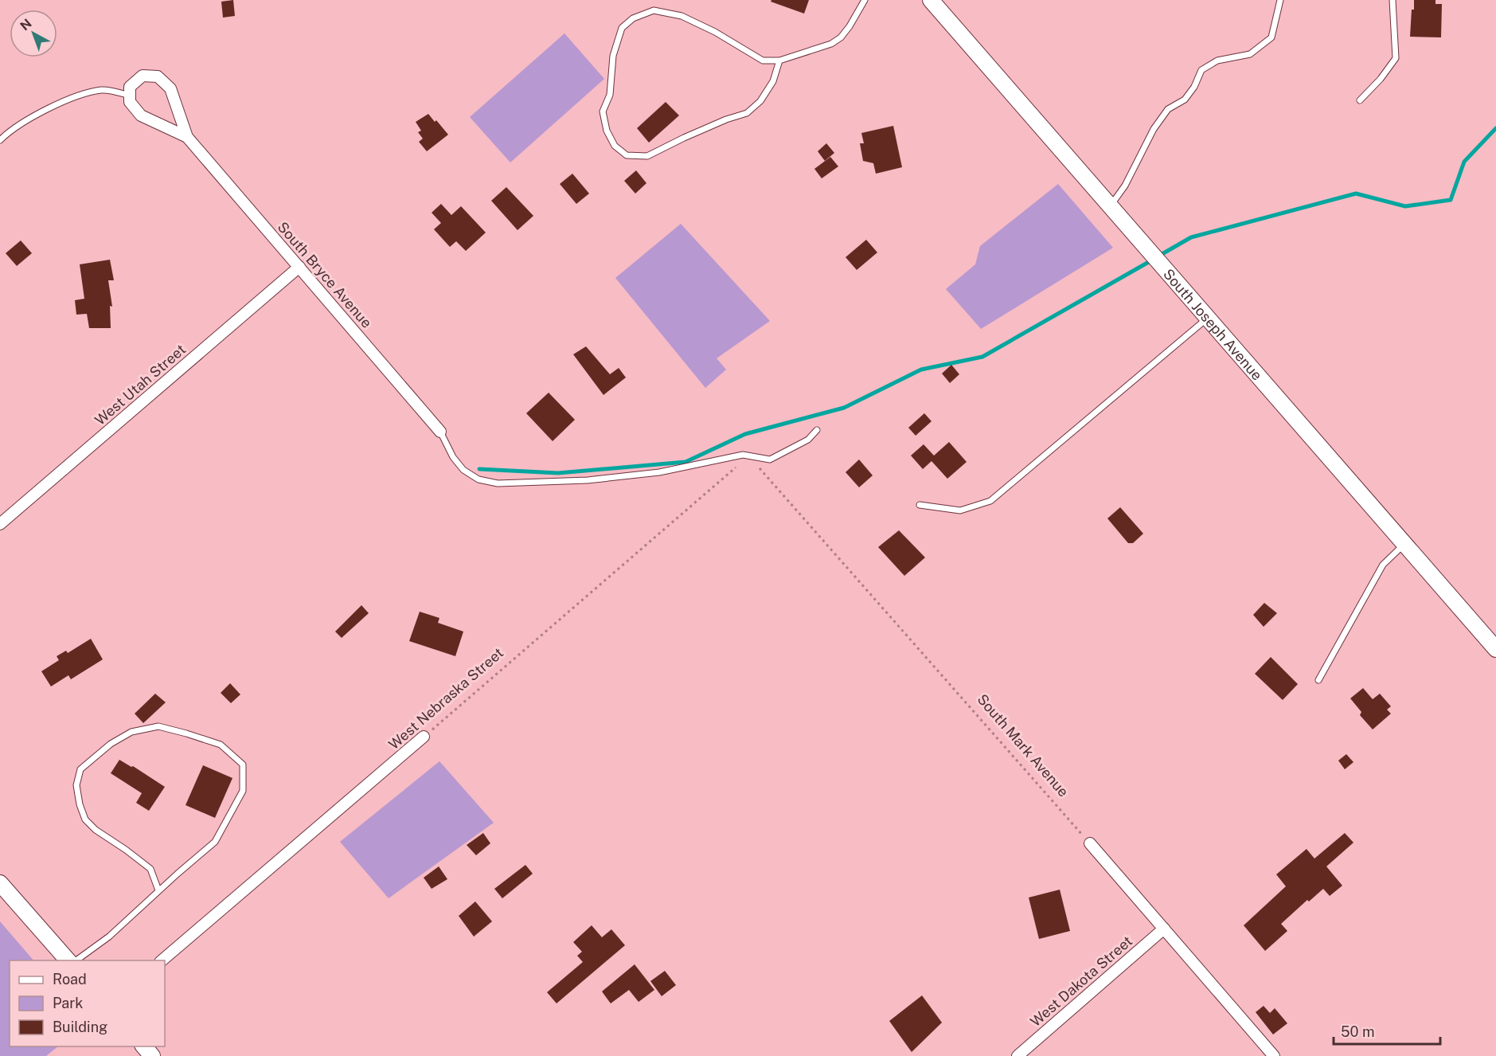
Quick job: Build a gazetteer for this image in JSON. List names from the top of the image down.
{
  "streets": {
    "main road": ["South Joseph Avenue"],
    "street": [
      "South Bryce Avenue",
      "West Utah Street",
      "West Nebraska Street",
      "West Dakota Street"
    ],
    "path": ["South Mark Avenue"]
  },
  "crossings": [
    ["South Bryce Avenue", "West Utah Street"],
    ["West Nebraska Street", "South Mark Avenue"]
  ],
  "legend": ["Road", "Park", "Building"],
  "scale_bar": "50 m",
  "north": "top left"
}
